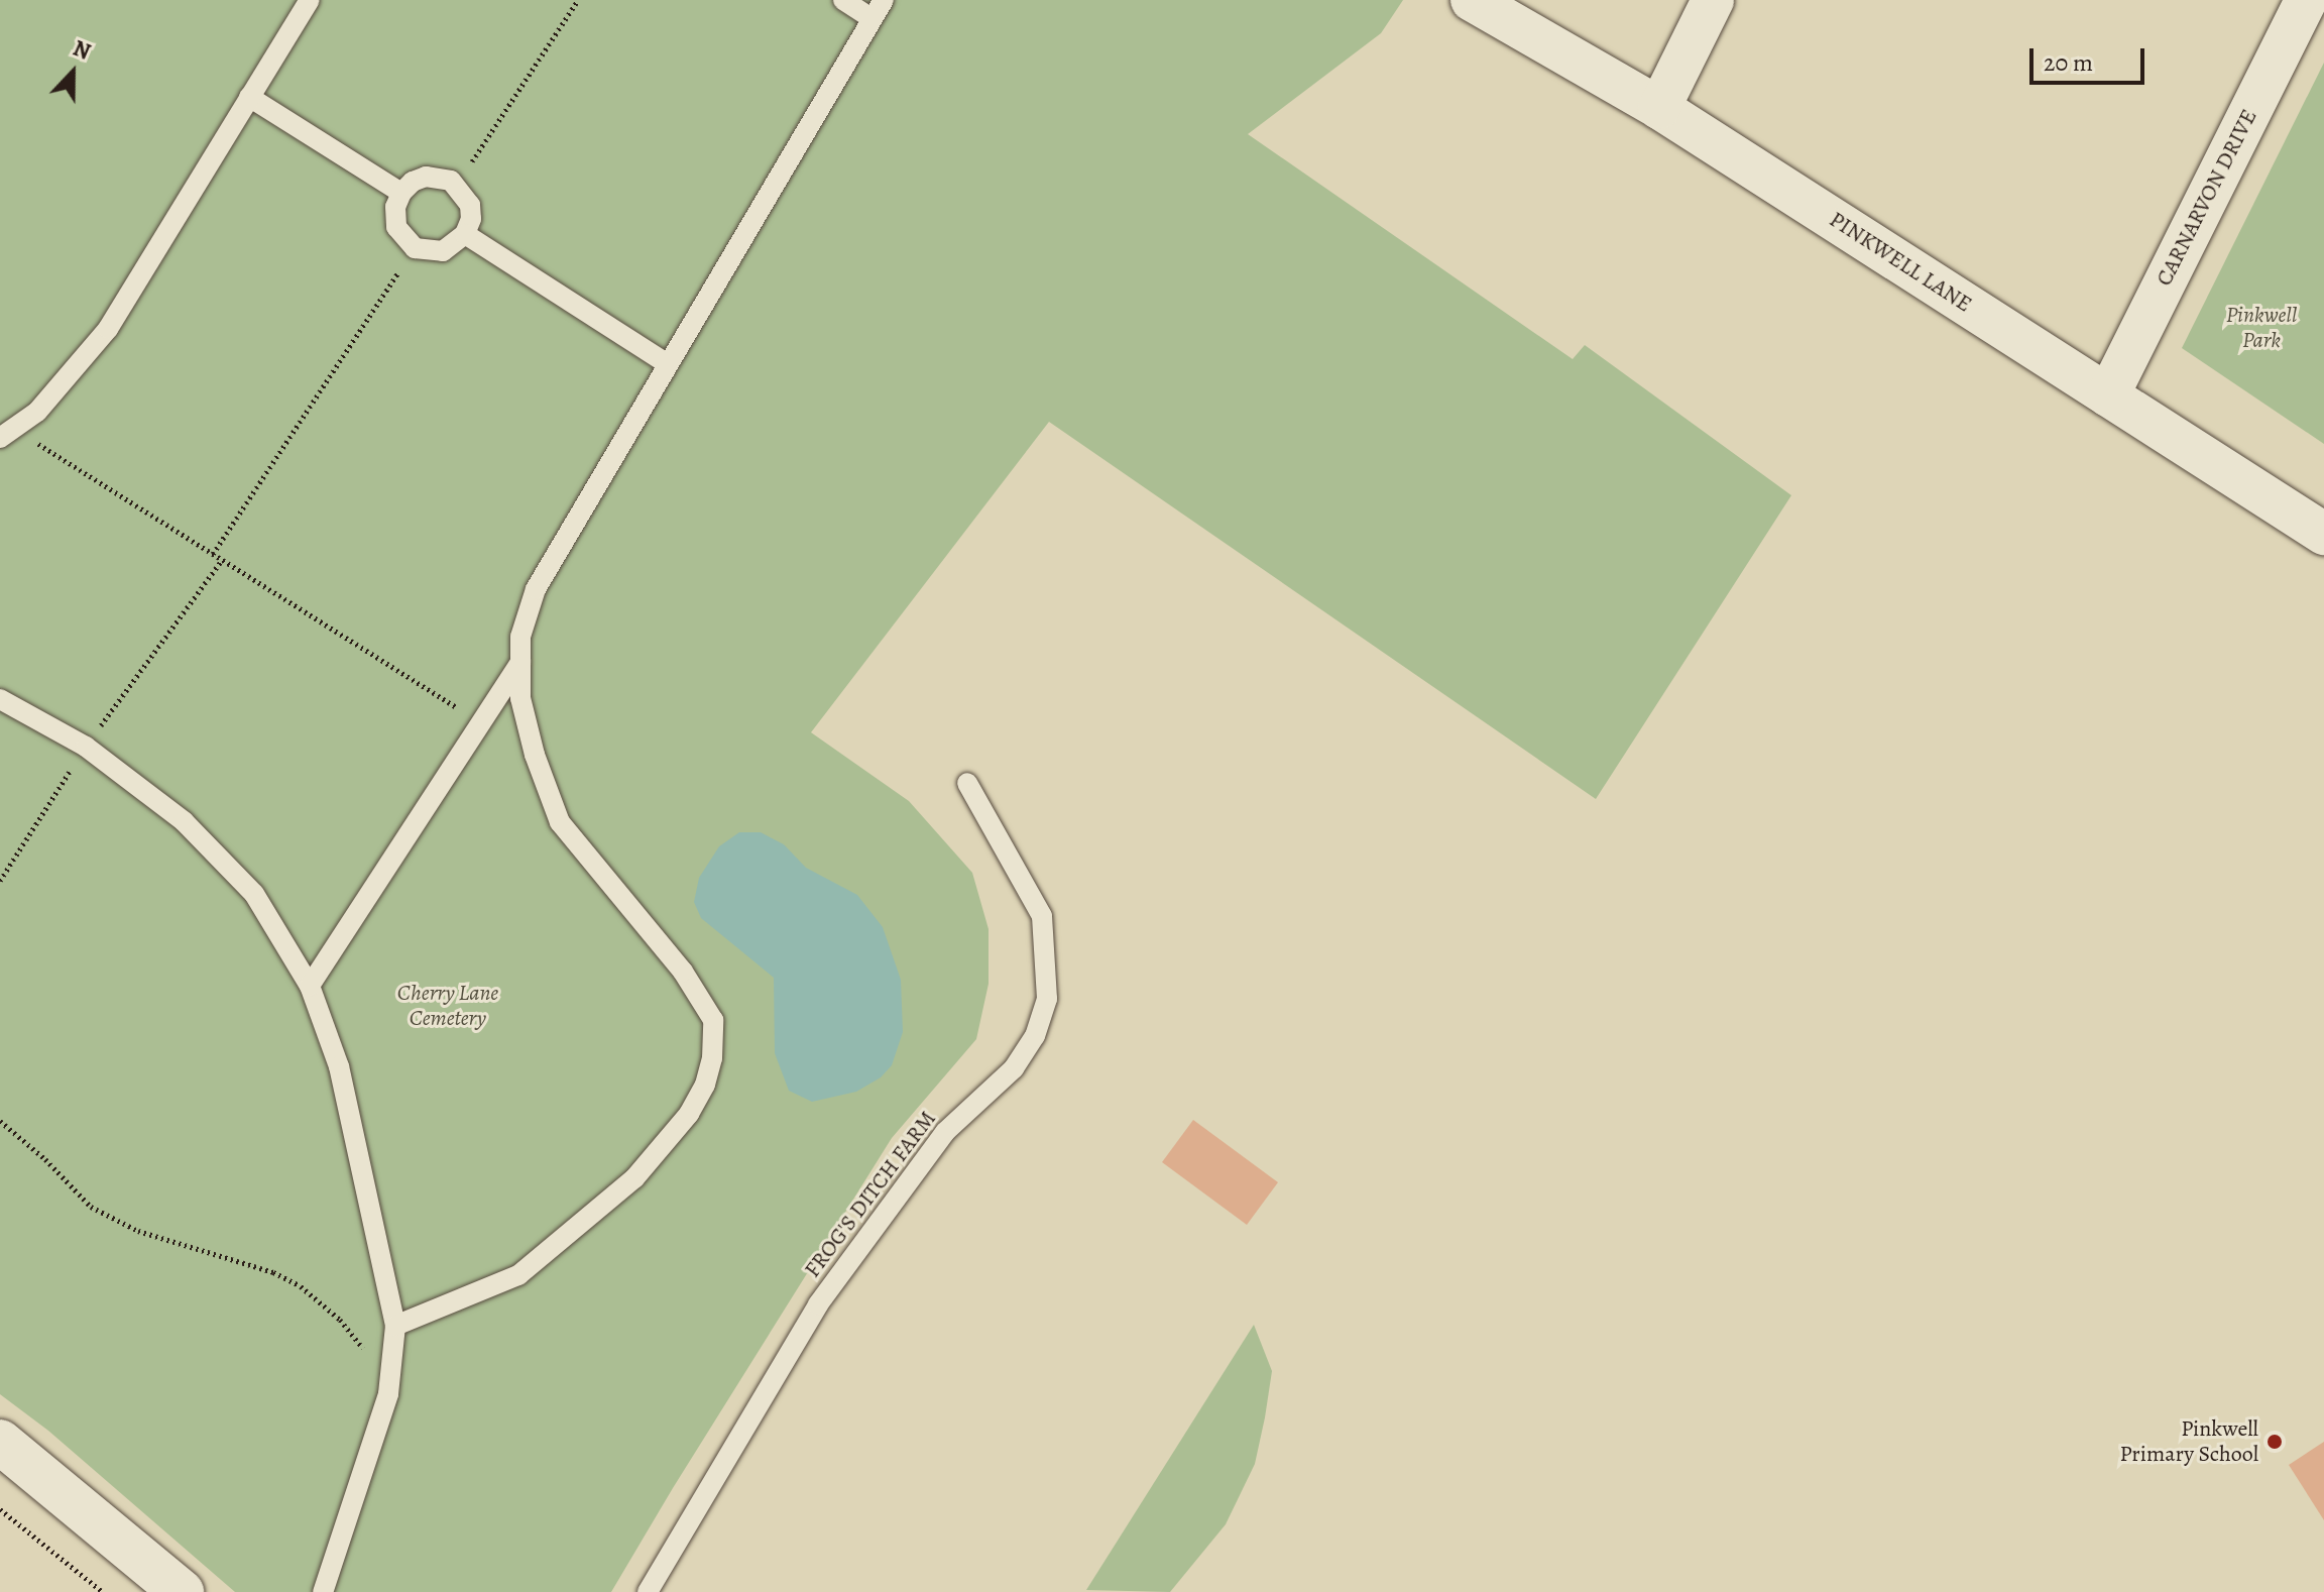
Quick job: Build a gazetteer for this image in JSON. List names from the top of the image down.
{
  "streets": {
    "street": ["CARNARVON DRIVE", "PINKWELL LANE"],
    "lane": ["FROG'S DITCH FARM"]
  },
  "crossings": [
    ["CARNARVON DRIVE", "PINKWELL LANE"]
  ],
  "parks": ["Pinkwell Park", "Cherry Lane Cemetery"],
  "places": ["Pinkwell Primary School"],
  "scale_bar": "20 m",
  "north": "top"
}
